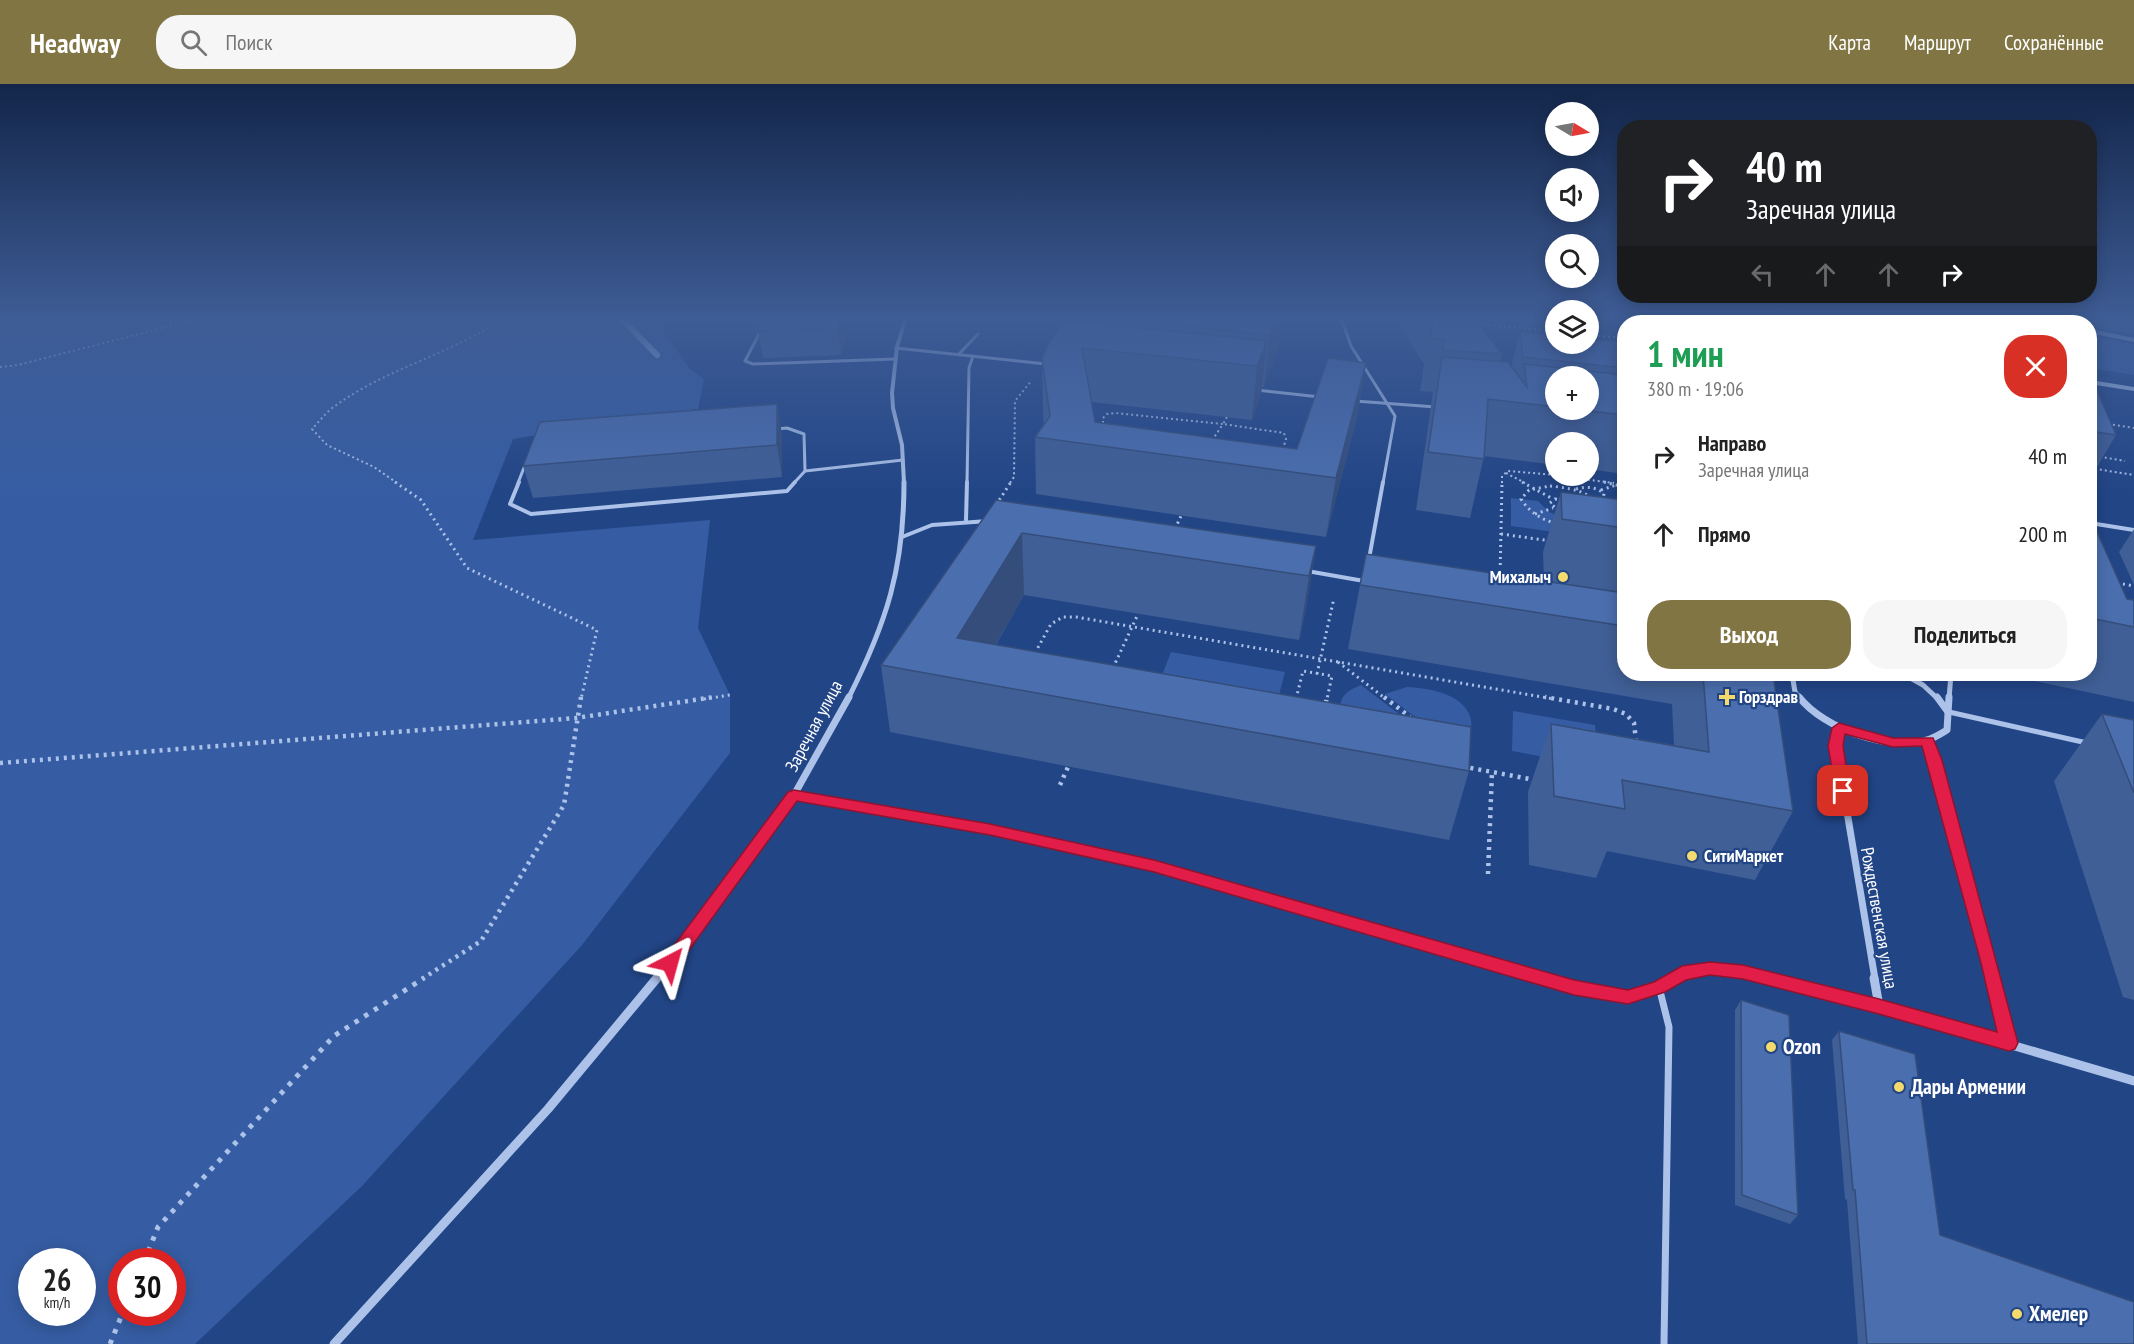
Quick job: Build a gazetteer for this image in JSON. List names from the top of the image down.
{
  "streets": {
    "street": ["Заречная улица", "Рождественская улица"]
  },
  "crossings": [
    ["Заречная улица", "Рождественская улица"]
  ],
  "places": {
    "other": [
      "Михалыч",
      "СитиМаркет",
      "Ozon",
      "Дары Армении",
      "Хмелер"
    ],
    "health": ["Горздрав"]
  },
  "north": "right",
  "page": {
    "header": "Headway",
    "search": "Поиск",
    "nav": ["Карта", "Маршрут", "Сохранённые"],
    "map_buttons": ["+", "−"],
    "turn": ["40 m", "Заречная улица"],
    "heading": ["1 мин", "380 m · 19:06"],
    "list": [
      {
        "name": "Направо",
        "note": "Заречная улица",
        "value": "40 m"
      },
      {
        "name": "Прямо",
        "value": "200 m"
      }
    ],
    "buttons": ["Выход", "Поделиться"],
    "speed": "26 km/h",
    "limit": "30"
  }
}
